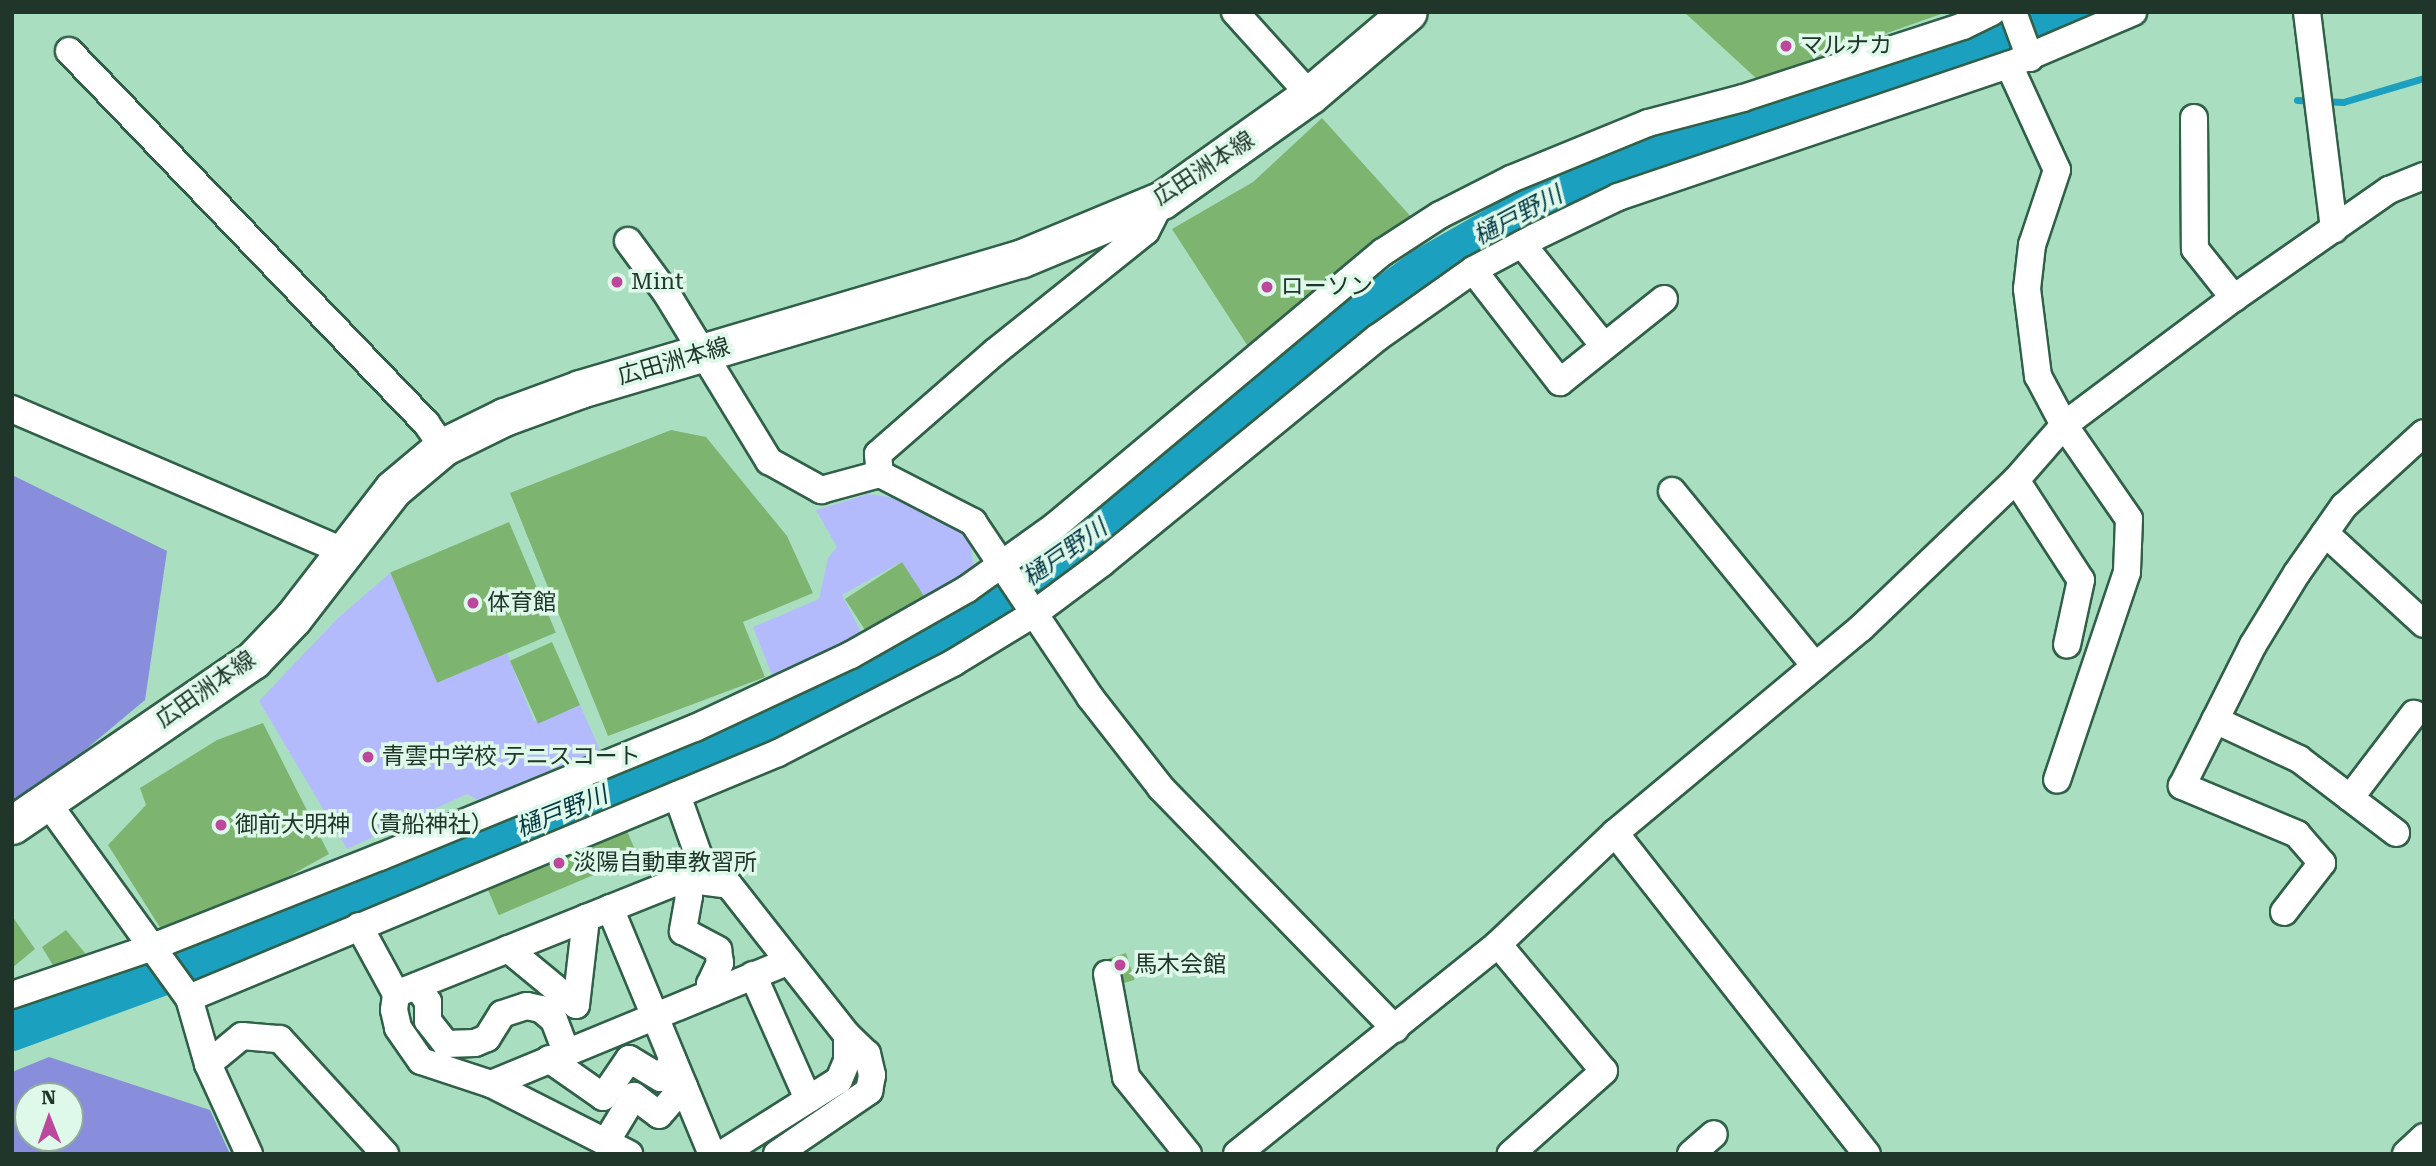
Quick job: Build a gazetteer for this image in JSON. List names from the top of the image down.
{
  "streets": {
    "main road": ["広田洲本線"]
  },
  "water": ["樋戸野川"],
  "places": [
    "マルナカ",
    "Mint",
    "ローソン",
    "体育館",
    "青雲中学校 テニスコート",
    "御前大明神 （貴船神社）",
    "淡陽自動車教習所",
    "馬木会館"
  ],
  "north": "top"
}
